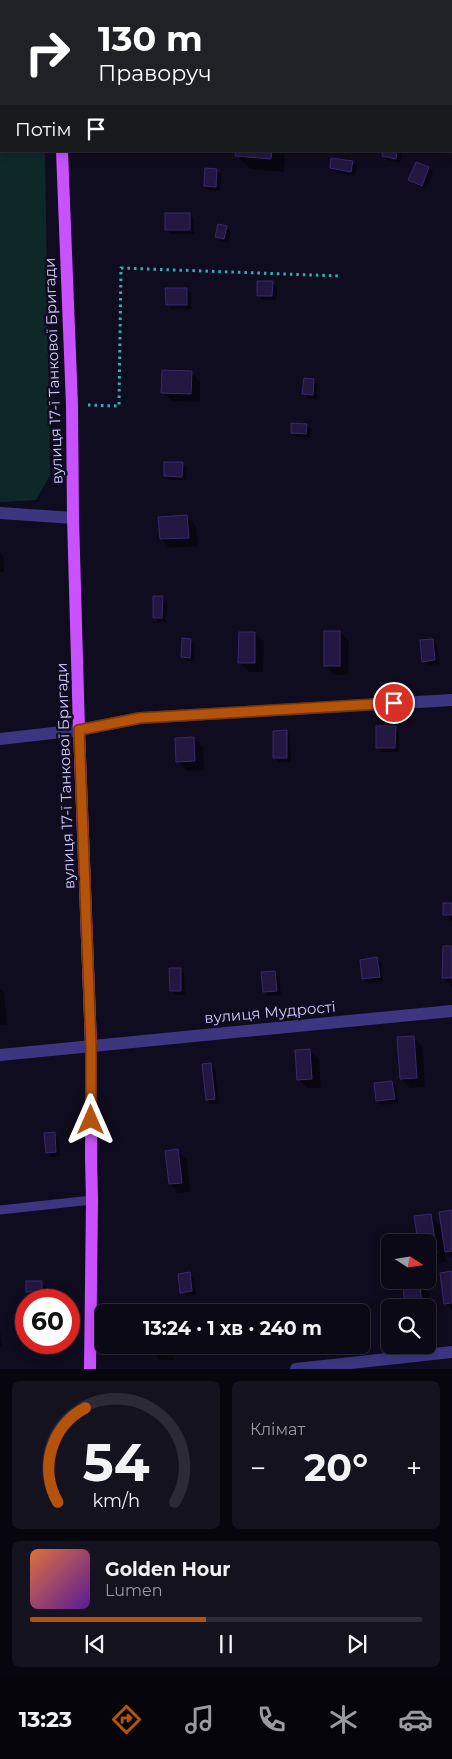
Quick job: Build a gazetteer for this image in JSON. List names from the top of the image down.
{
  "streets": {
    "main road": ["вулиця 17-ї Танкової Бригади"],
    "street": ["вулиця Мудрості"]
  },
  "crossings": [
    ["вулиця 17-ї Танкової Бригади", "вулиця Мудрості"]
  ],
  "north": "right",
  "page": {
    "turn": ["130 m", "Праворуч"],
    "then": "Потім",
    "limit": "60",
    "trip": "13:24 · 1 хв · 240 m",
    "tile": "Клімат",
    "heat": ["−", "20°", "+"],
    "song": ["Golden Hour", "Lumen"],
    "tabs": "13:23",
    "gauge": ["54", "km/h"]
  }
}
